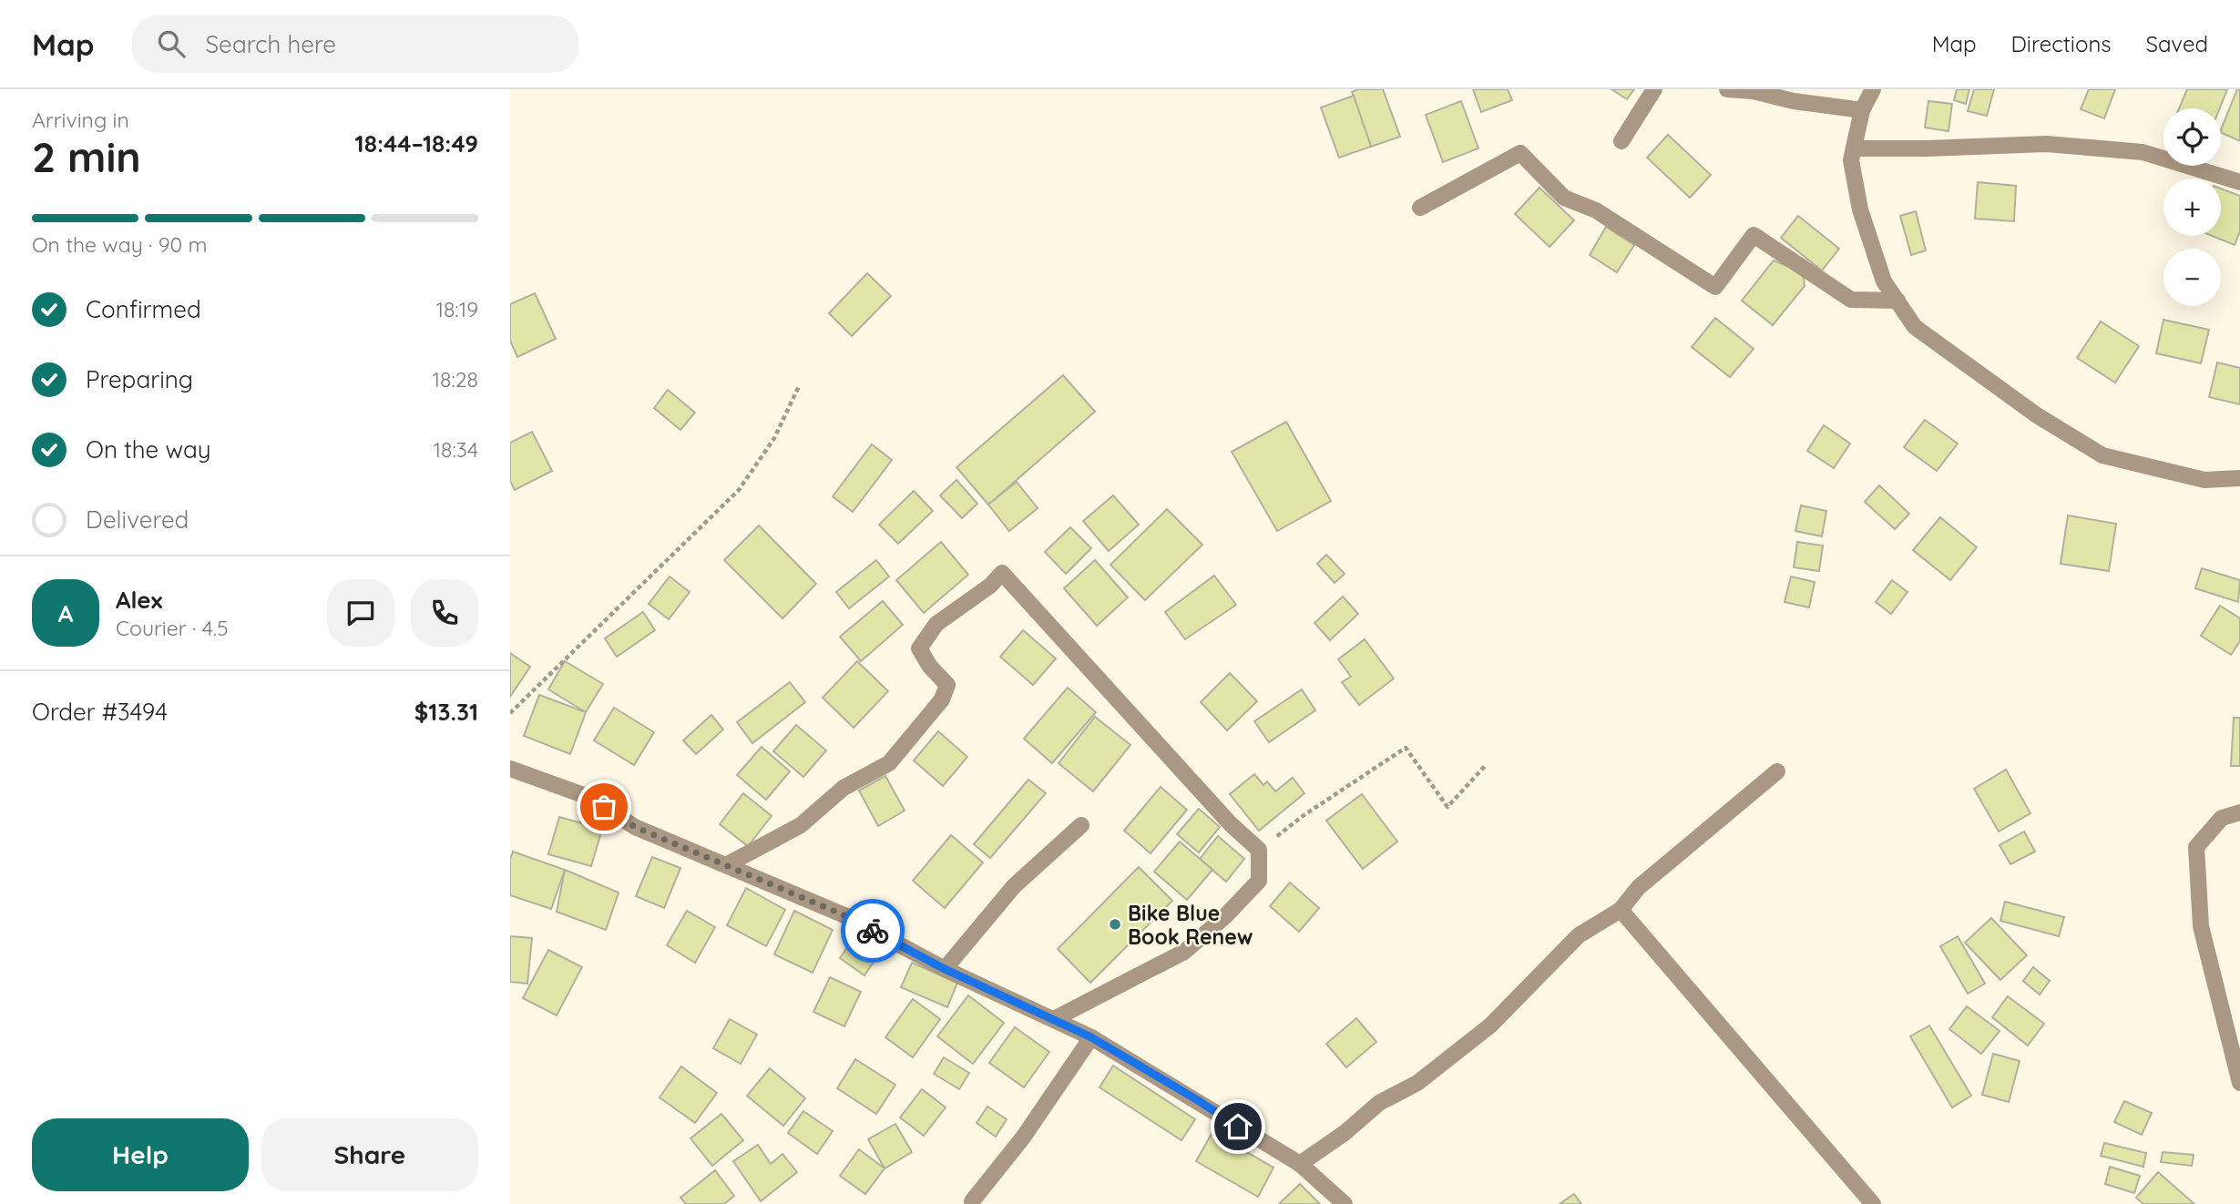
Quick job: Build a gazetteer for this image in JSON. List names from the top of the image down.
{
  "places": ["Bike Blue Book Renew"],
  "page": {
    "header": "Map",
    "search": "Search here",
    "nav": ["Map", "Directions", "Saved"],
    "heading": ["2 min", "Arriving in", "18:44–18:49"],
    "panel": [
      "Alex",
      "Courier · 4.5",
      "Order #3494",
      "$13.31"
    ],
    "map_buttons": ["+", "−"],
    "bar": "On the way · 90 m",
    "list": [
      ["Confirmed", "18:19"],
      ["Preparing", "18:28"],
      ["On the way", "18:34"],
      "Delivered"
    ],
    "round": "A",
    "buttons": ["Help", "Share"]
  }
}
